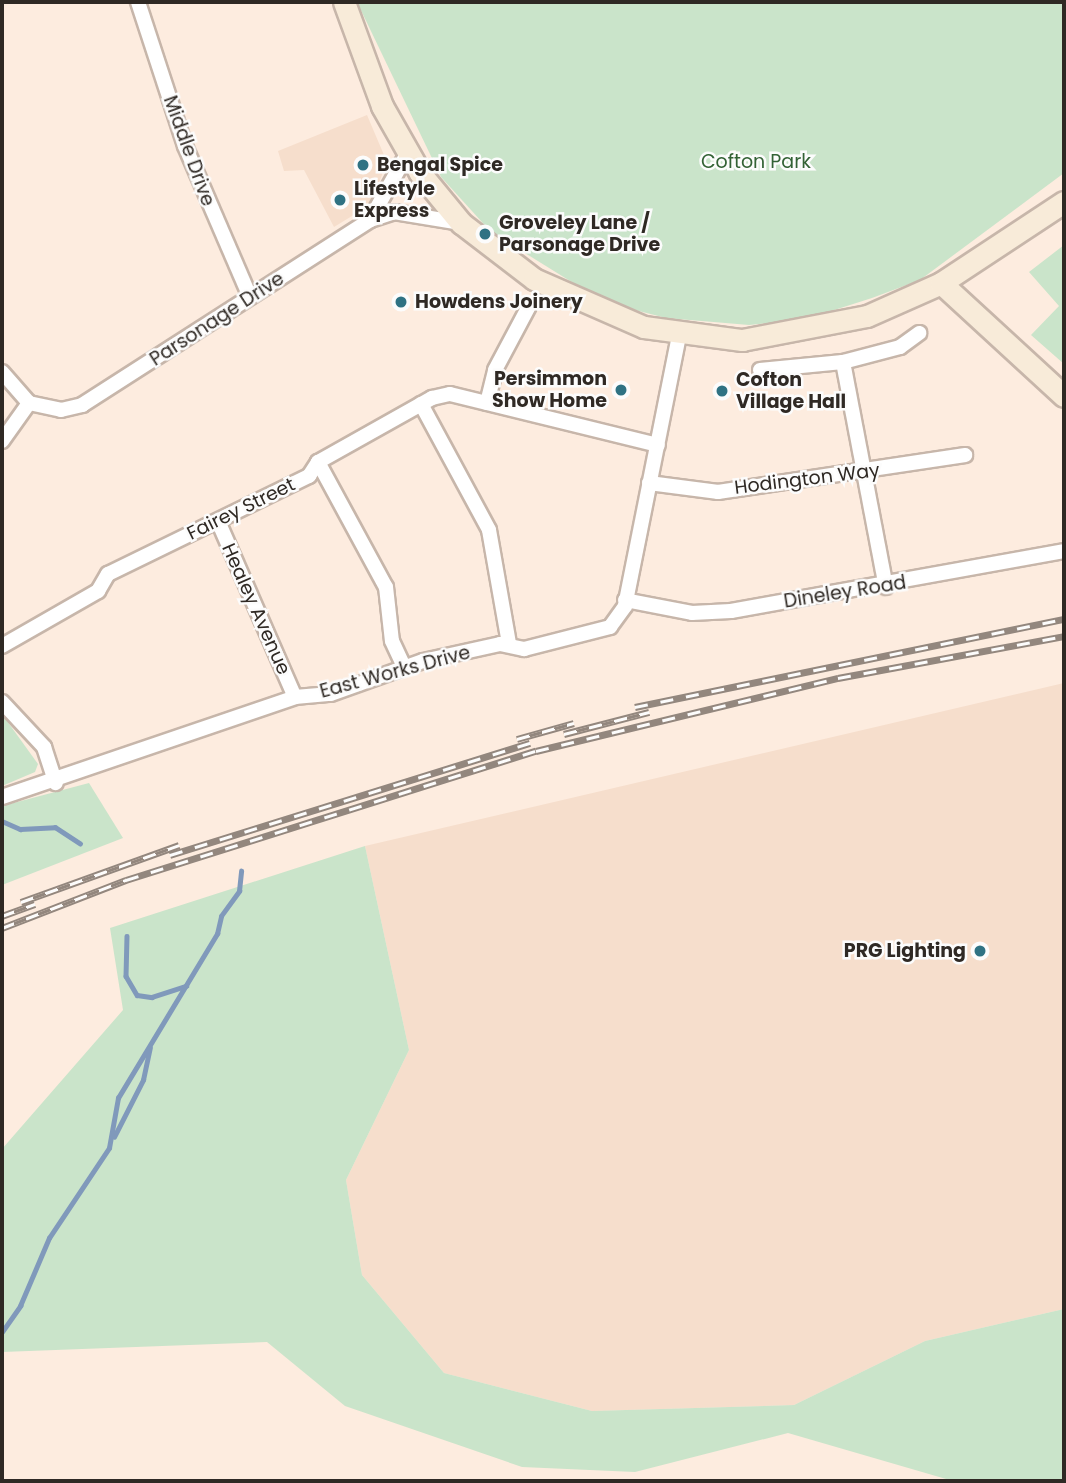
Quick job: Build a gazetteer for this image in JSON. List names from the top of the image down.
{
  "streets": {
    "street": [
      "Middle Drive",
      "Parsonage Drive",
      "Hodington Way",
      "Fairey Street",
      "Dineley Road",
      "Healey Avenue",
      "East Works Drive"
    ]
  },
  "crossings": [
    ["Middle Drive", "Parsonage Drive"],
    ["Hodington Way", "East Works Drive"],
    ["Fairey Street", "Healey Avenue"],
    ["Fairey Street", "East Works Drive"],
    ["Dineley Road", "East Works Drive"],
    ["Healey Avenue", "East Works Drive"]
  ],
  "parks": ["Cofton Park"],
  "places": [
    "Bengal Spice",
    "Lifestyle Express",
    "Groveley Lane / Parsonage Drive",
    "Howdens Joinery",
    "Persimmon Show Home",
    "Cofton Village Hall",
    "PRG Lighting"
  ]
}
